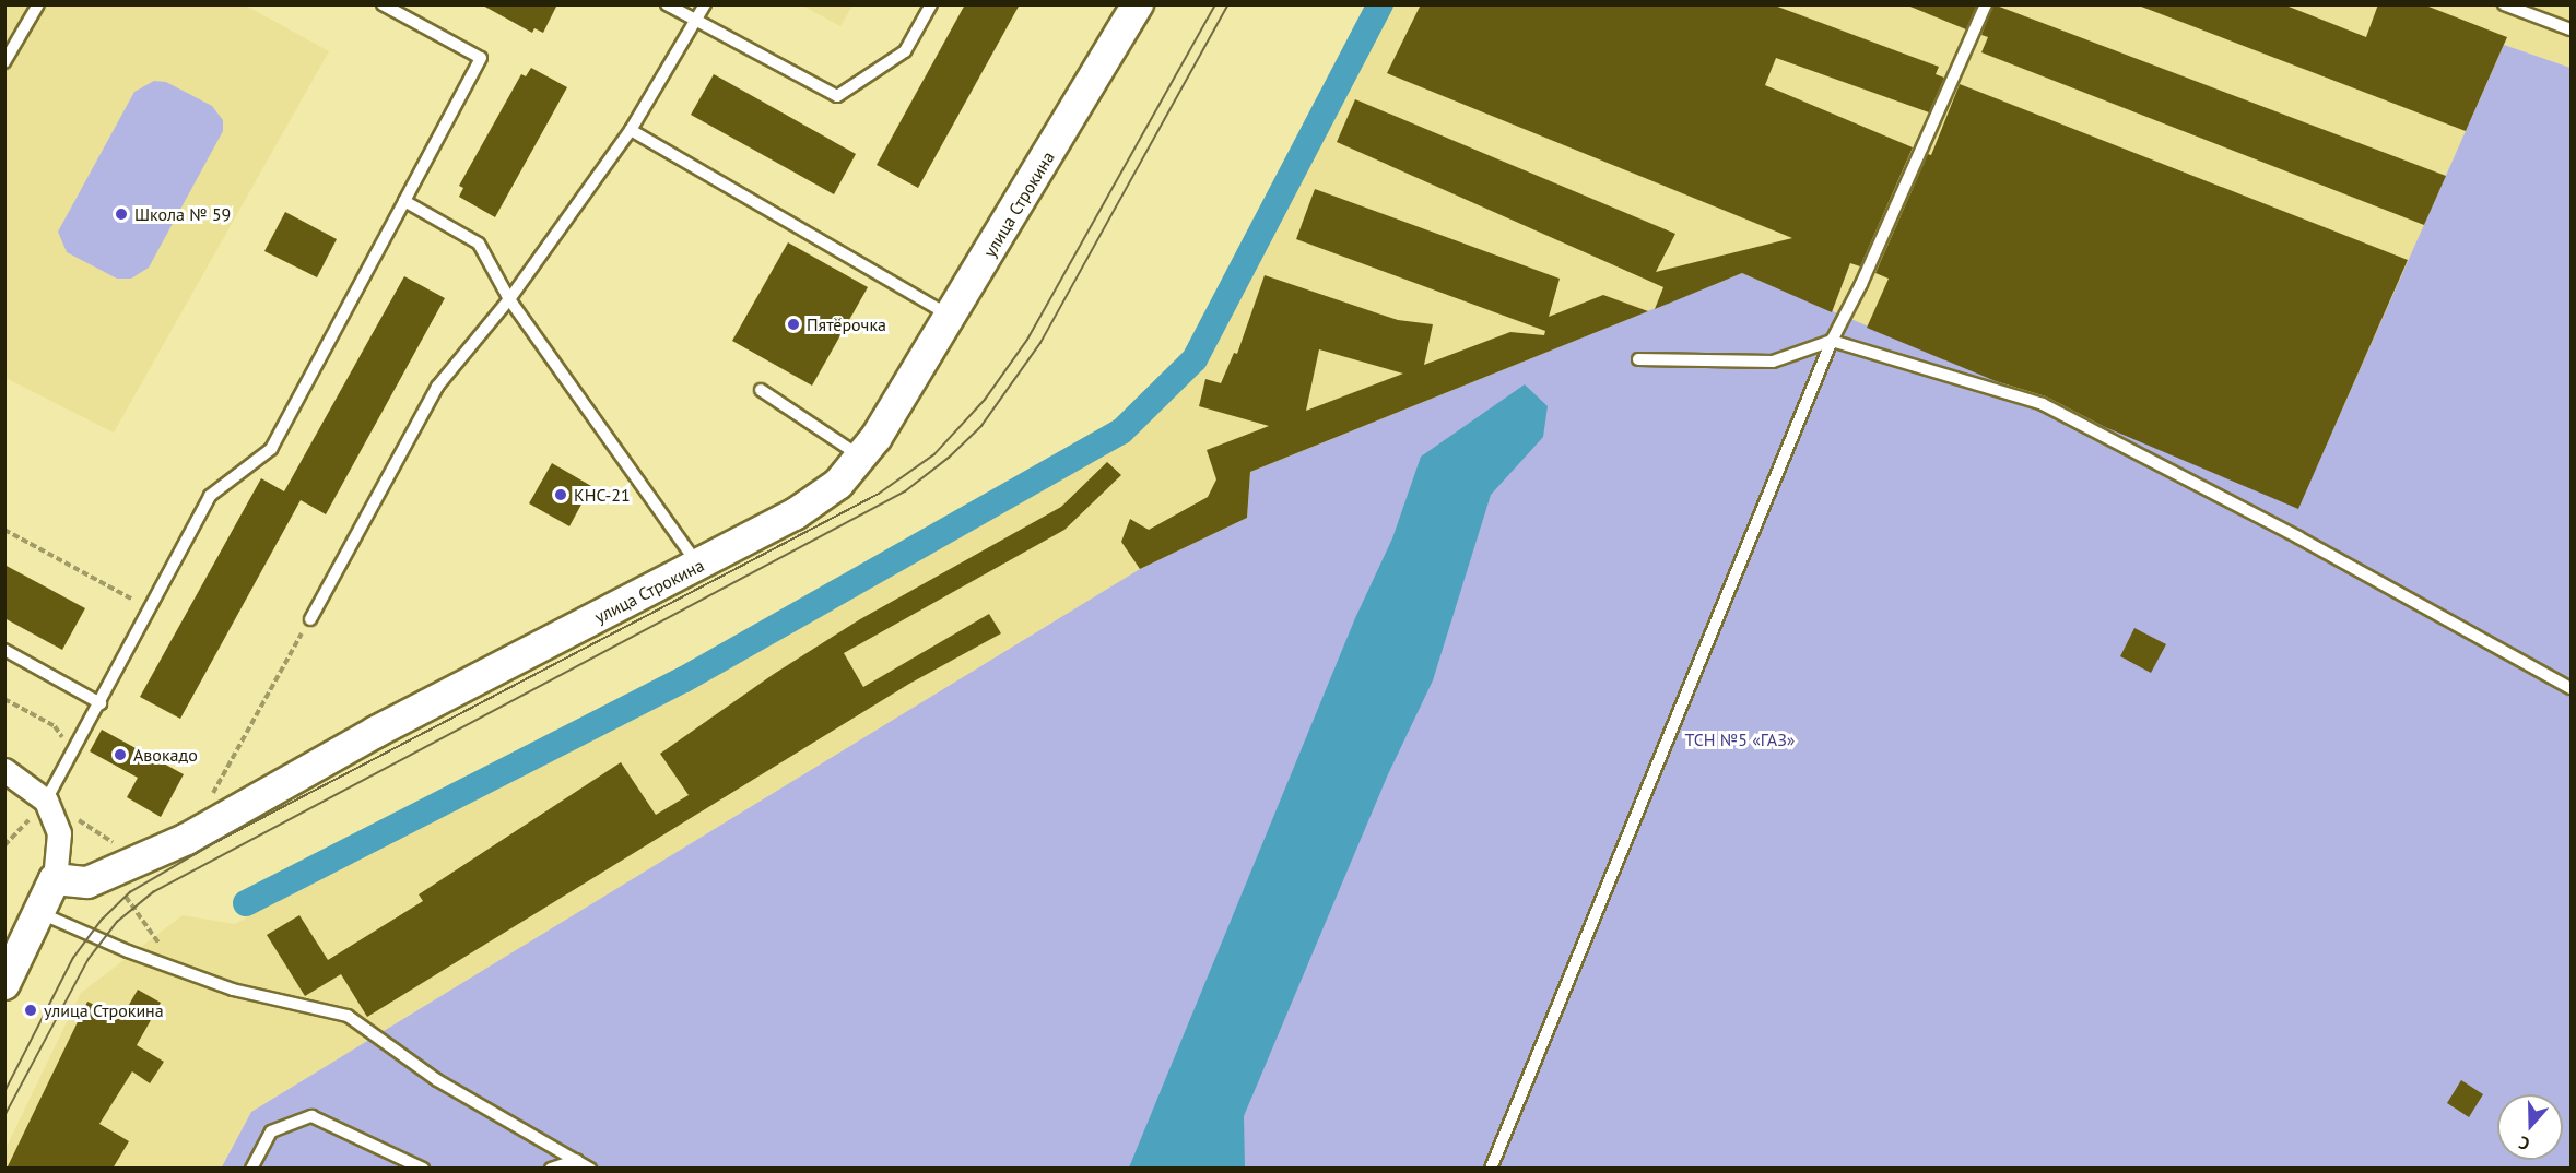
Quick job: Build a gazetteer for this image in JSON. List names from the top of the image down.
{
  "streets": {
    "street": ["улица Строкина"]
  },
  "parks": ["ТСН №5 «ГАЗ»"],
  "places": [
    "Школа № 59",
    "Пятёрочка",
    "КНС-21",
    "Авокадо",
    "улица Строкина"
  ],
  "north": "bottom"
}
